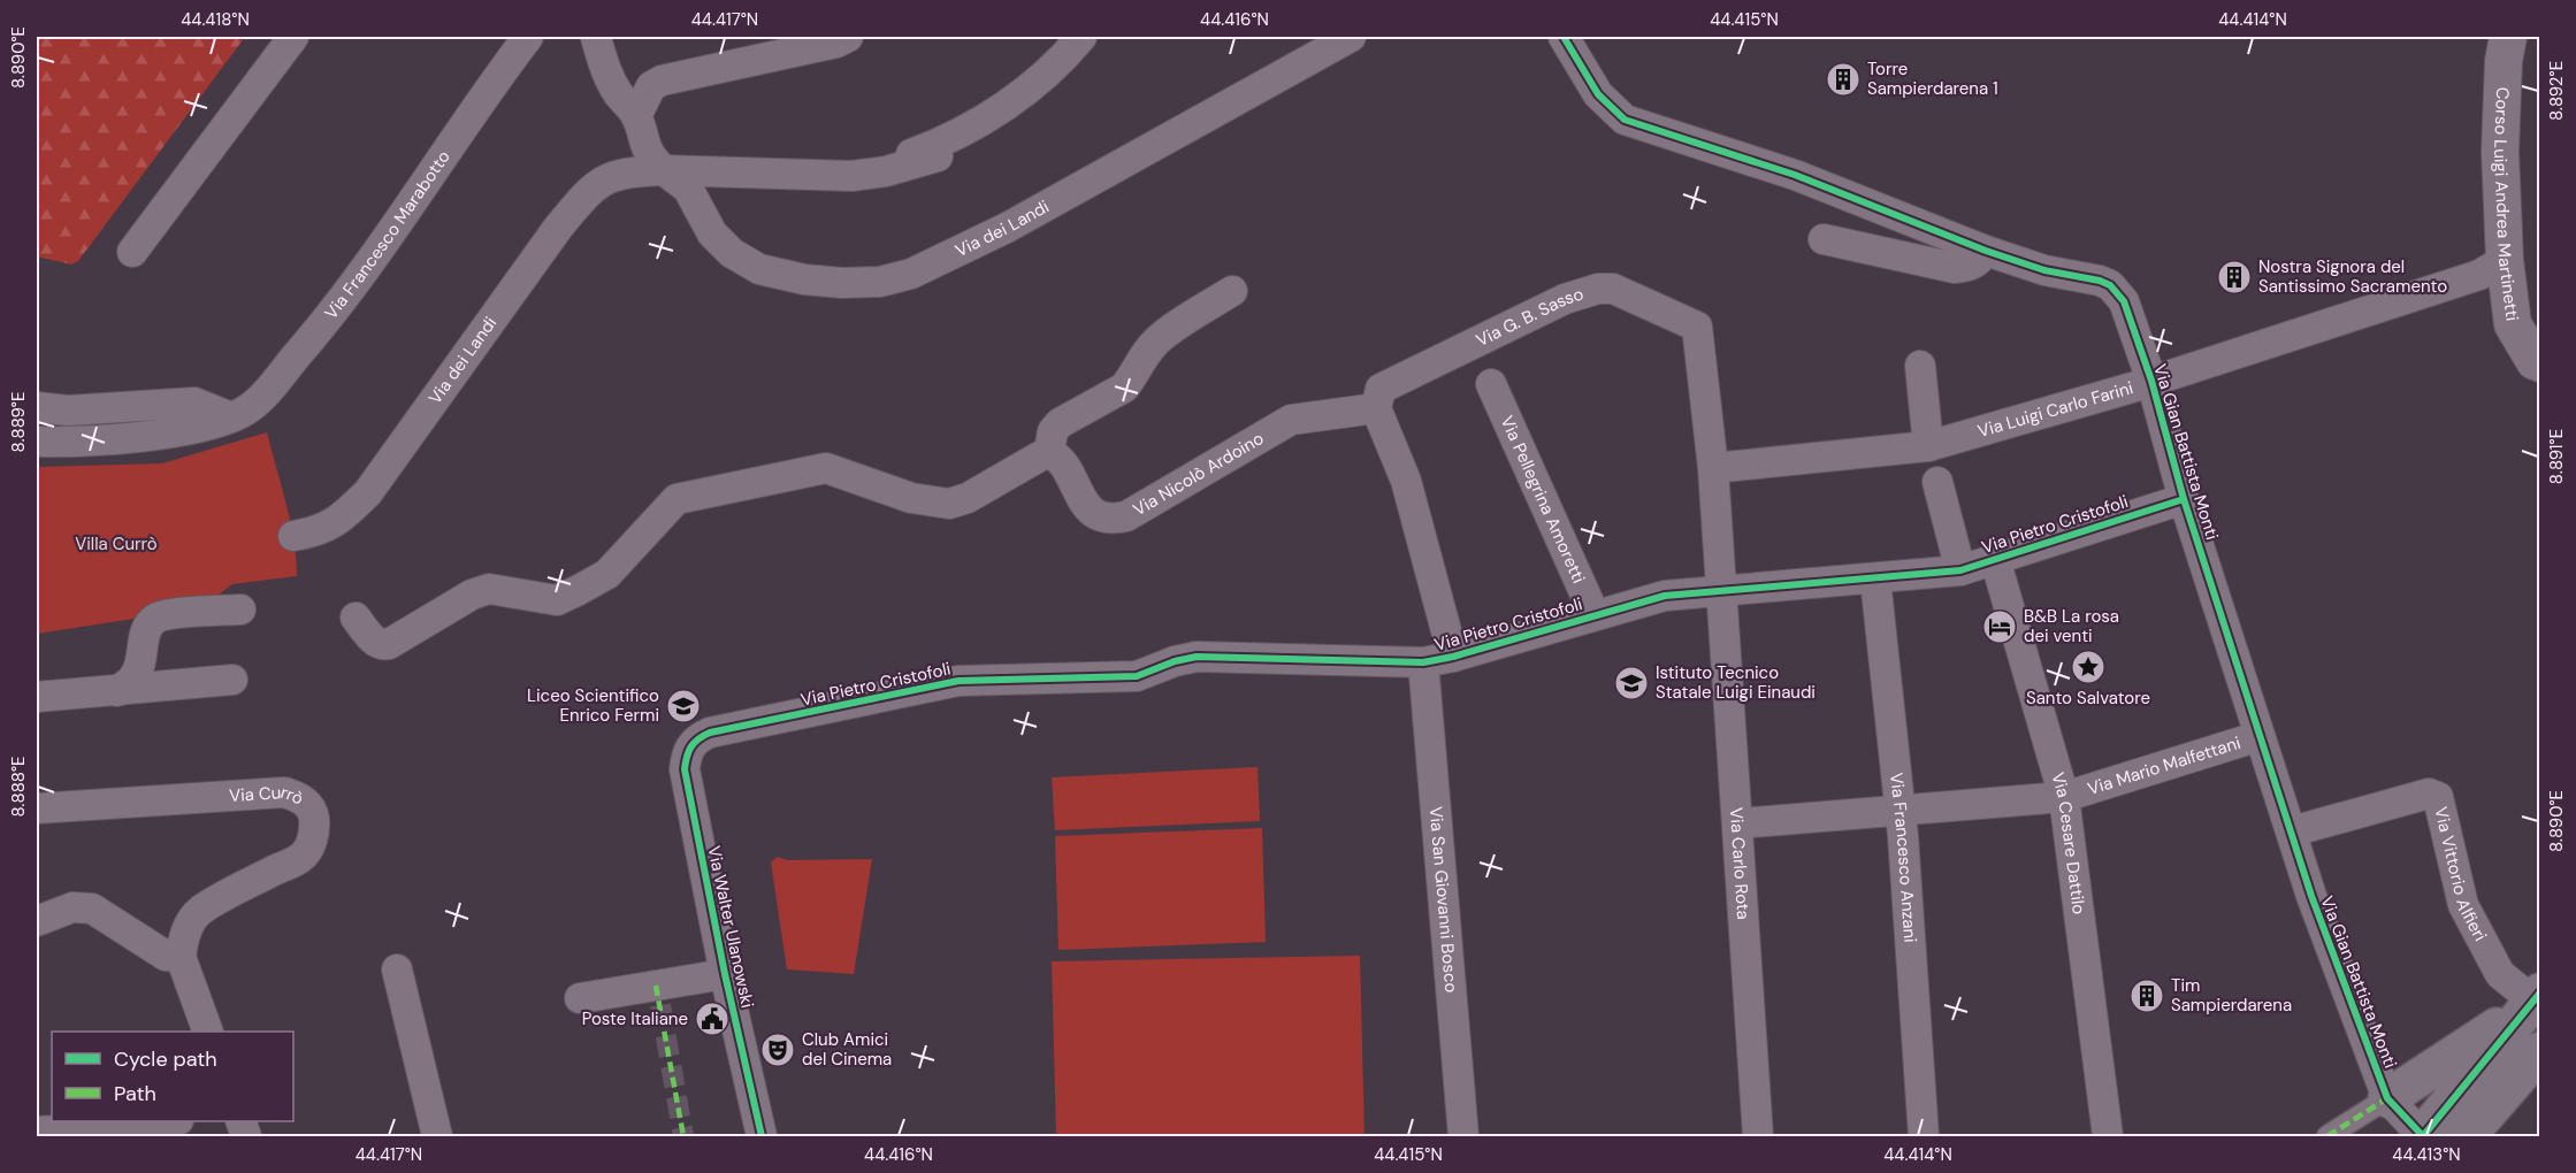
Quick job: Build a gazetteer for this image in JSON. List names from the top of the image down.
{
  "streets": {
    "street": [
      "Corso Luigi Andrea Martinetti",
      "Via dei Landi",
      "Via Francesco Marabotto",
      "Via G. B. Sasso",
      "Via Luigi Carlo Farini",
      "Via Gian Battista Monti",
      "Via Nicolò Ardoino",
      "Via Pellegrina Amoretti",
      "Via Pietro Cristofoli",
      "Via Mario Malfettani",
      "Via Currò",
      "Via Cesare Dattilo",
      "Via Francesco Anzani",
      "Via Carlo Rota",
      "Via Vittorio Alfieri",
      "Via San Giovanni Bosco",
      "Via Walter Ulanowski"
    ]
  },
  "crossings": [
    ["Corso Luigi Andrea Martinetti", "Via Luigi Carlo Farini"],
    ["Via G. B. Sasso", "Via Luigi Carlo Farini"],
    ["Via G. B. Sasso", "Via Nicolò Ardoino"],
    ["Via G. B. Sasso", "Via Pietro Cristofoli"],
    ["Via G. B. Sasso", "Via Carlo Rota"],
    ["Via Luigi Carlo Farini", "Via Gian Battista Monti"],
    ["Via Gian Battista Monti", "Via Pietro Cristofoli"],
    ["Via Gian Battista Monti", "Via Mario Malfettani"],
    ["Via Gian Battista Monti", "Via Vittorio Alfieri"],
    ["Via Pellegrina Amoretti", "Via Pietro Cristofoli"],
    ["Via Pietro Cristofoli", "Via Cesare Dattilo"],
    ["Via Pietro Cristofoli", "Via Francesco Anzani"],
    ["Via Pietro Cristofoli", "Via Carlo Rota"],
    ["Via Pietro Cristofoli", "Via San Giovanni Bosco"],
    ["Via Pietro Cristofoli", "Via Walter Ulanowski"],
    ["Via Mario Malfettani", "Via Cesare Dattilo"],
    ["Via Mario Malfettani", "Via Francesco Anzani"],
    ["Via Mario Malfettani", "Via Carlo Rota"]
  ],
  "parks": ["Villa Currò"],
  "places": {
    "building": ["Torre Sampierdarena 1", "Nostra Signora del Santissimo Sacramento", "Tim Sampierdarena"],
    "hotel": ["B&B La rosa dei venti"],
    "place": ["Santo Salvatore"],
    "school or university": ["Istituto Tecnico Statale Luigi Einaudi", "Liceo Scientifico Enrico Fermi"],
    "public building": ["Poste Italiane"],
    "theatre": ["Club Amici del Cinema"]
  },
  "legend": ["Cycle path", "Path"],
  "coordinates": [
    "44.418°N",
    "44.417°N",
    "44.416°N",
    "44.415°N",
    "44.414°N",
    "8.890°E",
    "8.892°E",
    "8.889°E",
    "8.891°E",
    "8.888°E",
    "44.413°N"
  ]
}
